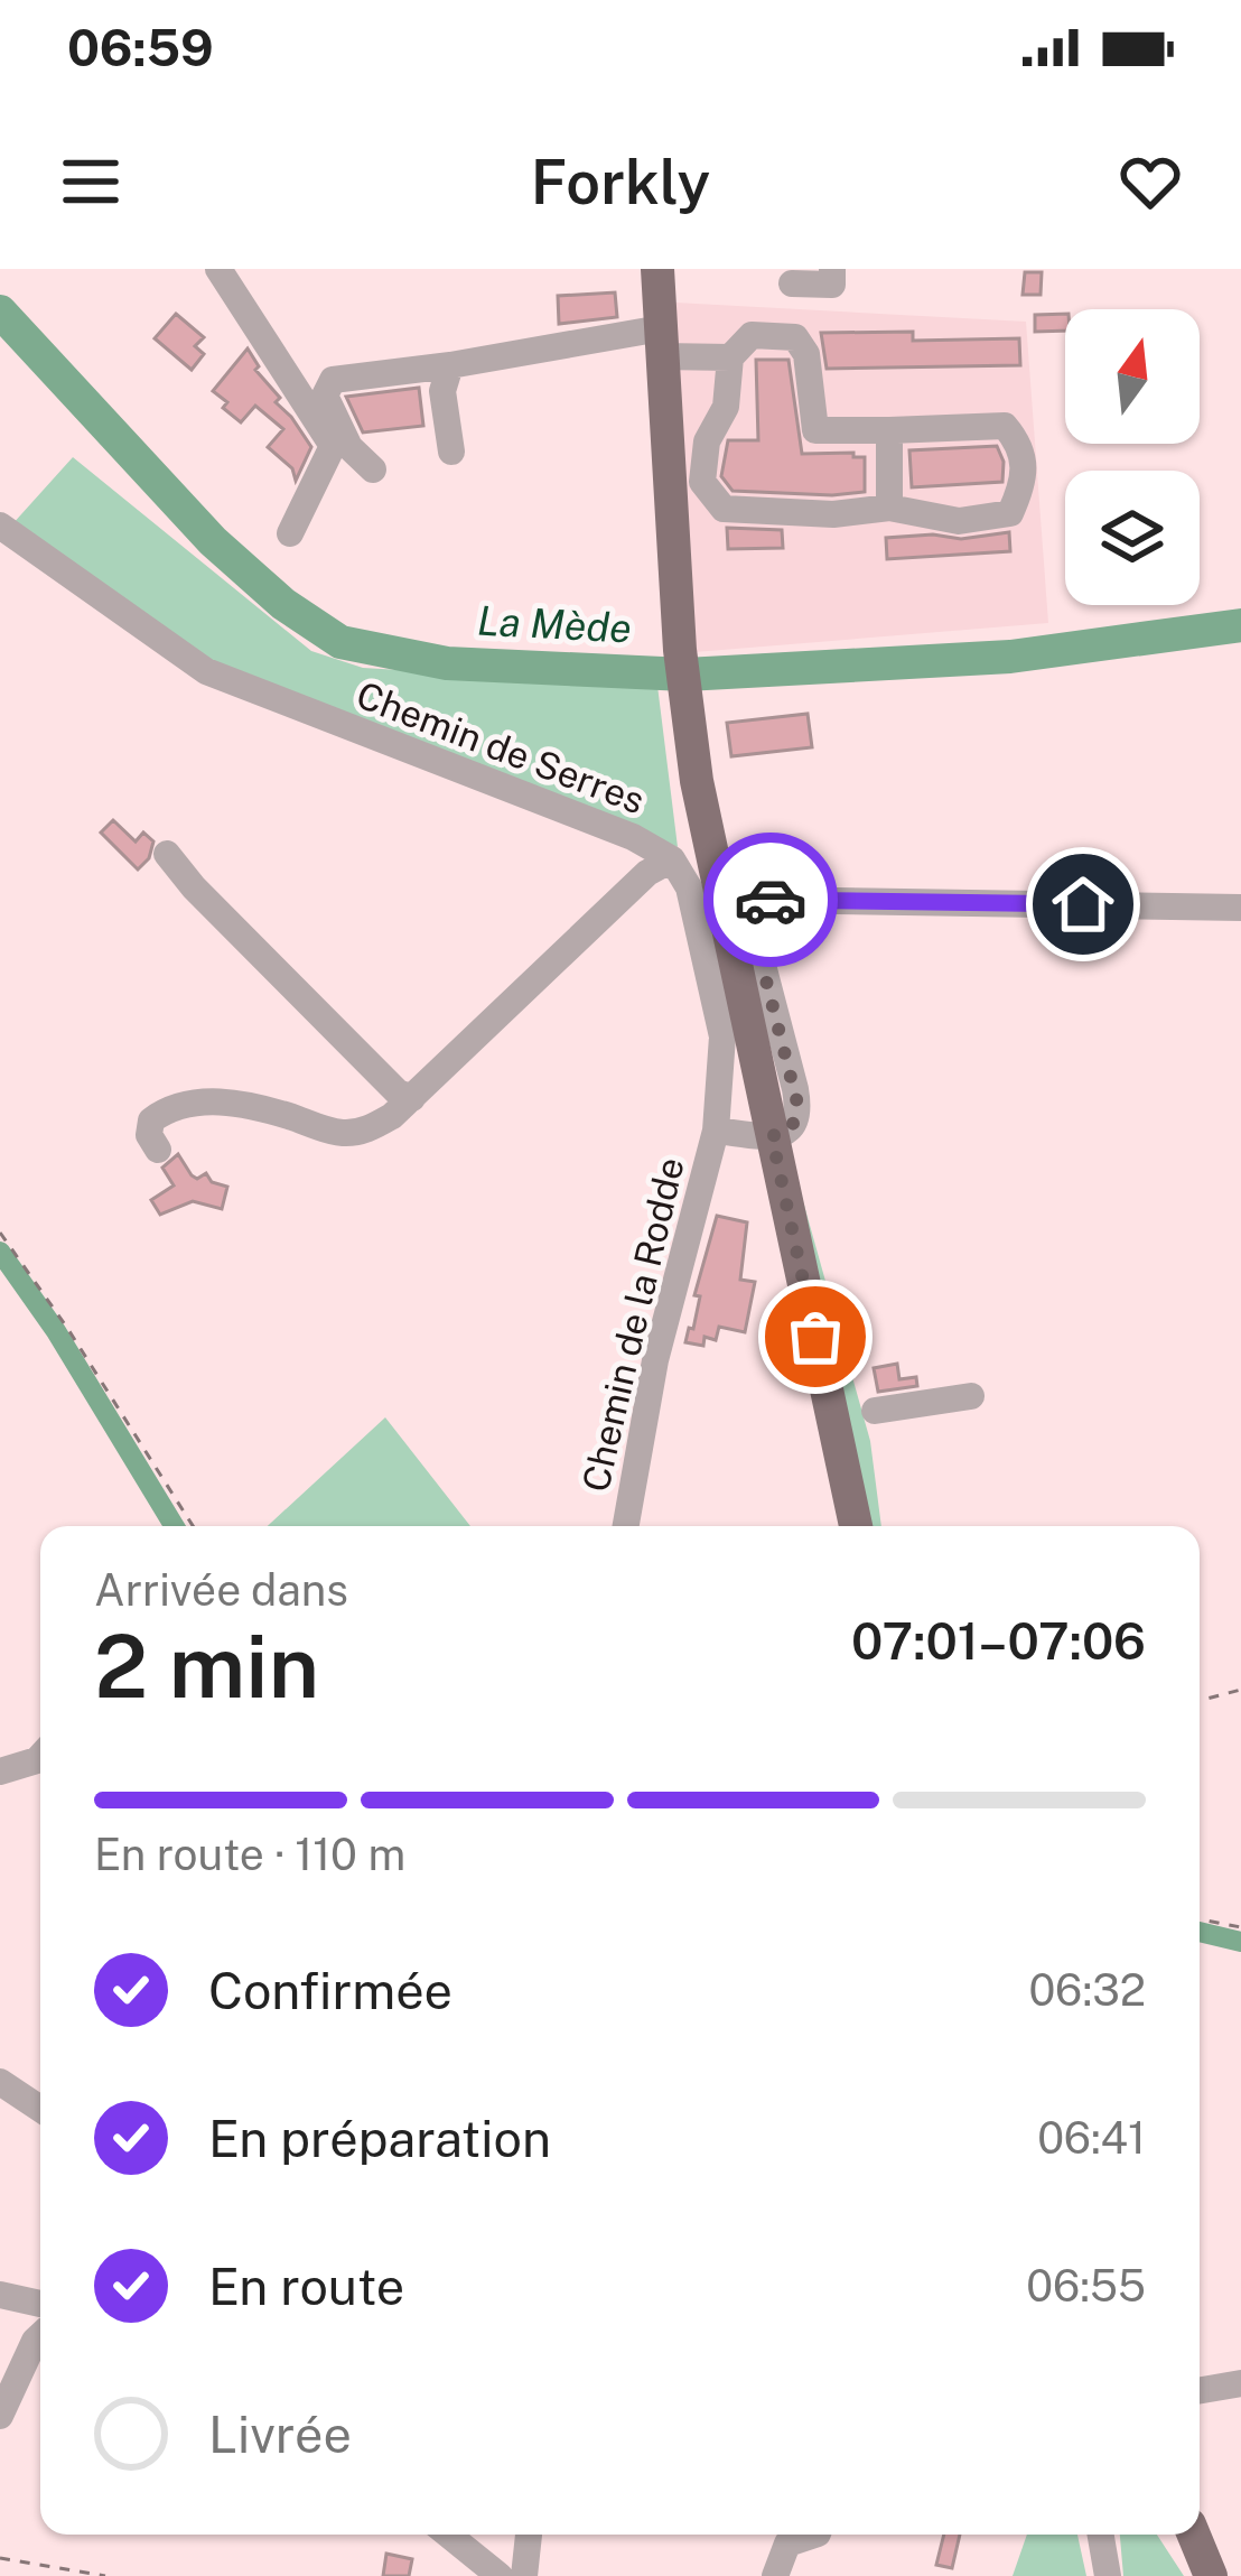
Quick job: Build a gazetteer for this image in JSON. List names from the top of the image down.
{
  "streets": {
    "street": ["Chemin de Serres", "Chemin de la Rodde"]
  },
  "crossings": [
    ["Chemin de Serres", "Chemin de la Rodde"]
  ],
  "water": ["La Mède"],
  "north": "top",
  "page": {
    "status": "06:59",
    "header": "Forkly",
    "heading": ["2 min", "Arrivée dans", "07:01–07:06"],
    "bar": "En route · 110 m",
    "list": [
      ["Confirmée", "06:32"],
      ["En préparation", "06:41"],
      ["En route", "06:55"],
      "Livrée"
    ]
  }
}
